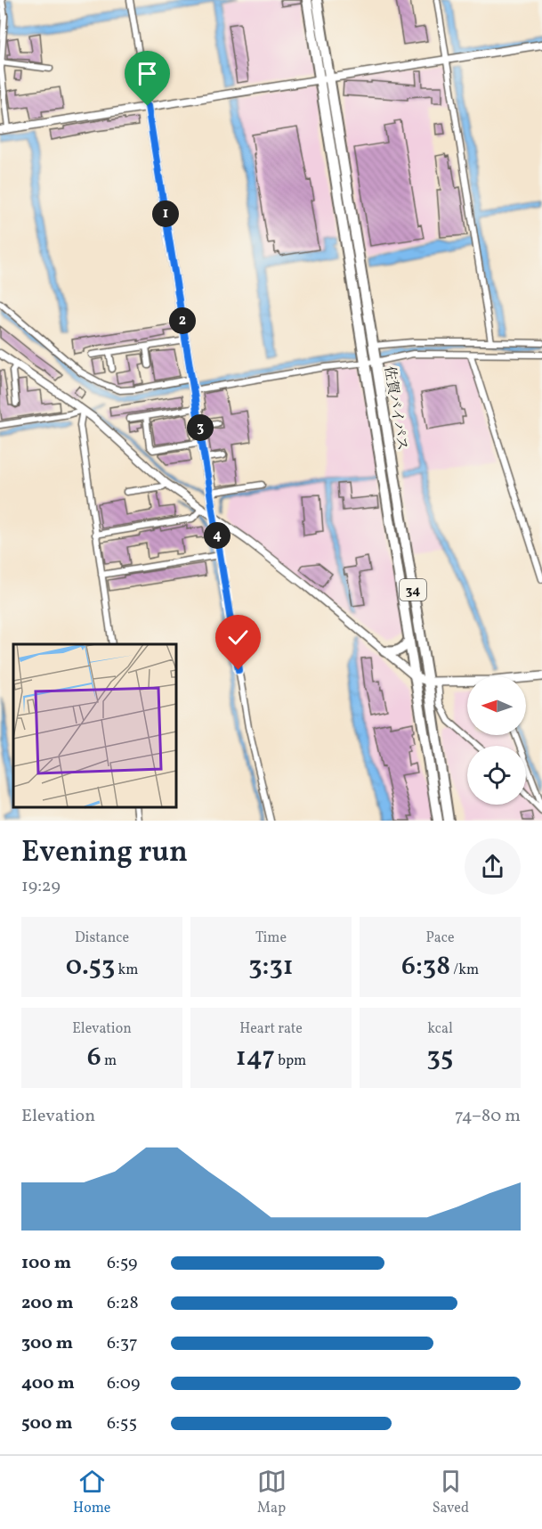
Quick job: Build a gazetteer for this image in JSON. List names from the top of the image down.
{
  "streets": {
    "highway": ["佐賀バイパス", "34"]
  },
  "north": "left",
  "page": {
    "pins": [
      "1",
      "2",
      "3",
      "4"
    ],
    "heading": ["Evening run", "19:29"],
    "stats": [
      ["Distance", "0.53 km"],
      ["Time", "3:31"],
      ["Pace", "6:38 /km"],
      ["Elevation", "6 m"],
      ["Heart rate", "147 bpm"],
      ["kcal", "35"]
    ],
    "chart": ["Elevation", "74–80 m"],
    "list": [
      {
        "name": "100 m",
        "note": "6:59"
      },
      {
        "name": "200 m",
        "note": "6:28"
      },
      {
        "name": "300 m",
        "note": "6:37"
      },
      {
        "name": "400 m",
        "note": "6:09"
      },
      {
        "name": "500 m",
        "note": "6:55"
      }
    ],
    "tabs": ["Home", "Map", "Saved"]
  }
}
